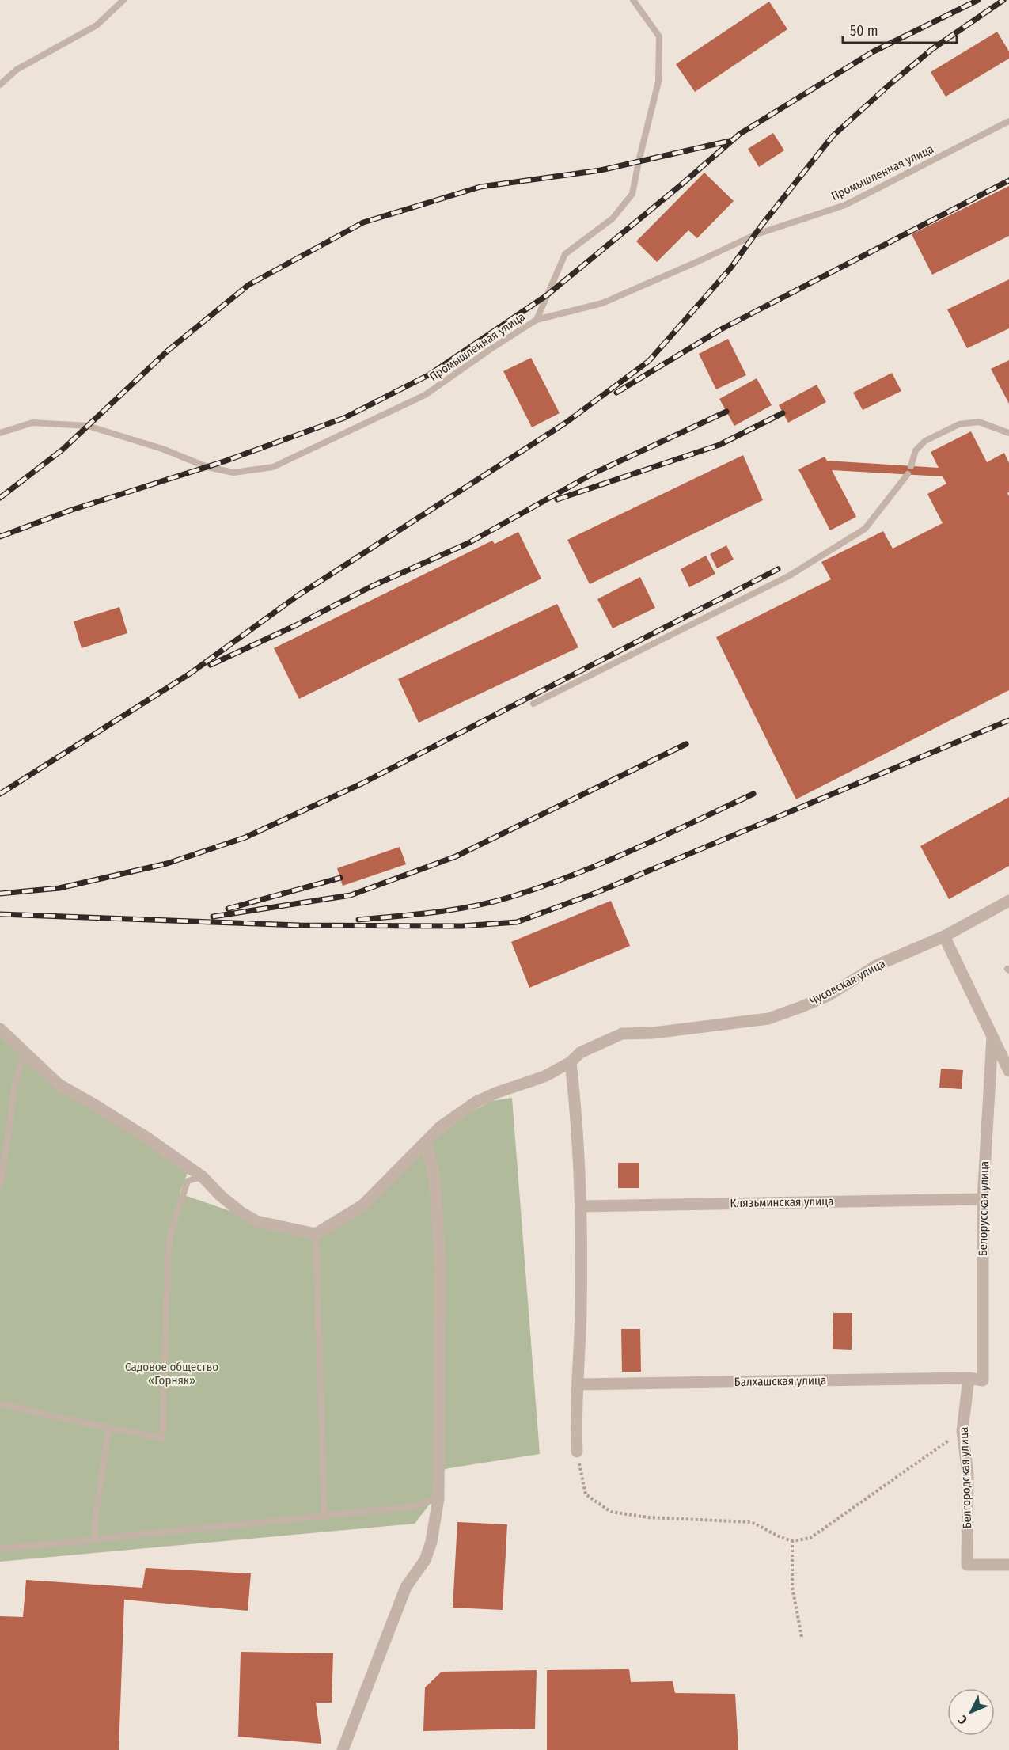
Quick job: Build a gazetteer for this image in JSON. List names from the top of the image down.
{
  "streets": {
    "street": [
      "Чусовская улица",
      "Клязьминская улица",
      "Белорусская улица",
      "Балхашская улица",
      "Белгородская улица"
    ],
    "lane": ["Промышленная улица"]
  },
  "crossings": [
    ["Клязьминская улица", "Белорусская улица"],
    ["Белорусская улица", "Балхашская улица"],
    ["Балхашская улица", "Белгородская улица"]
  ],
  "parks": ["Садовое общество «Горняк»"],
  "scale_bar": "50 m",
  "north": "bottom left"
}
